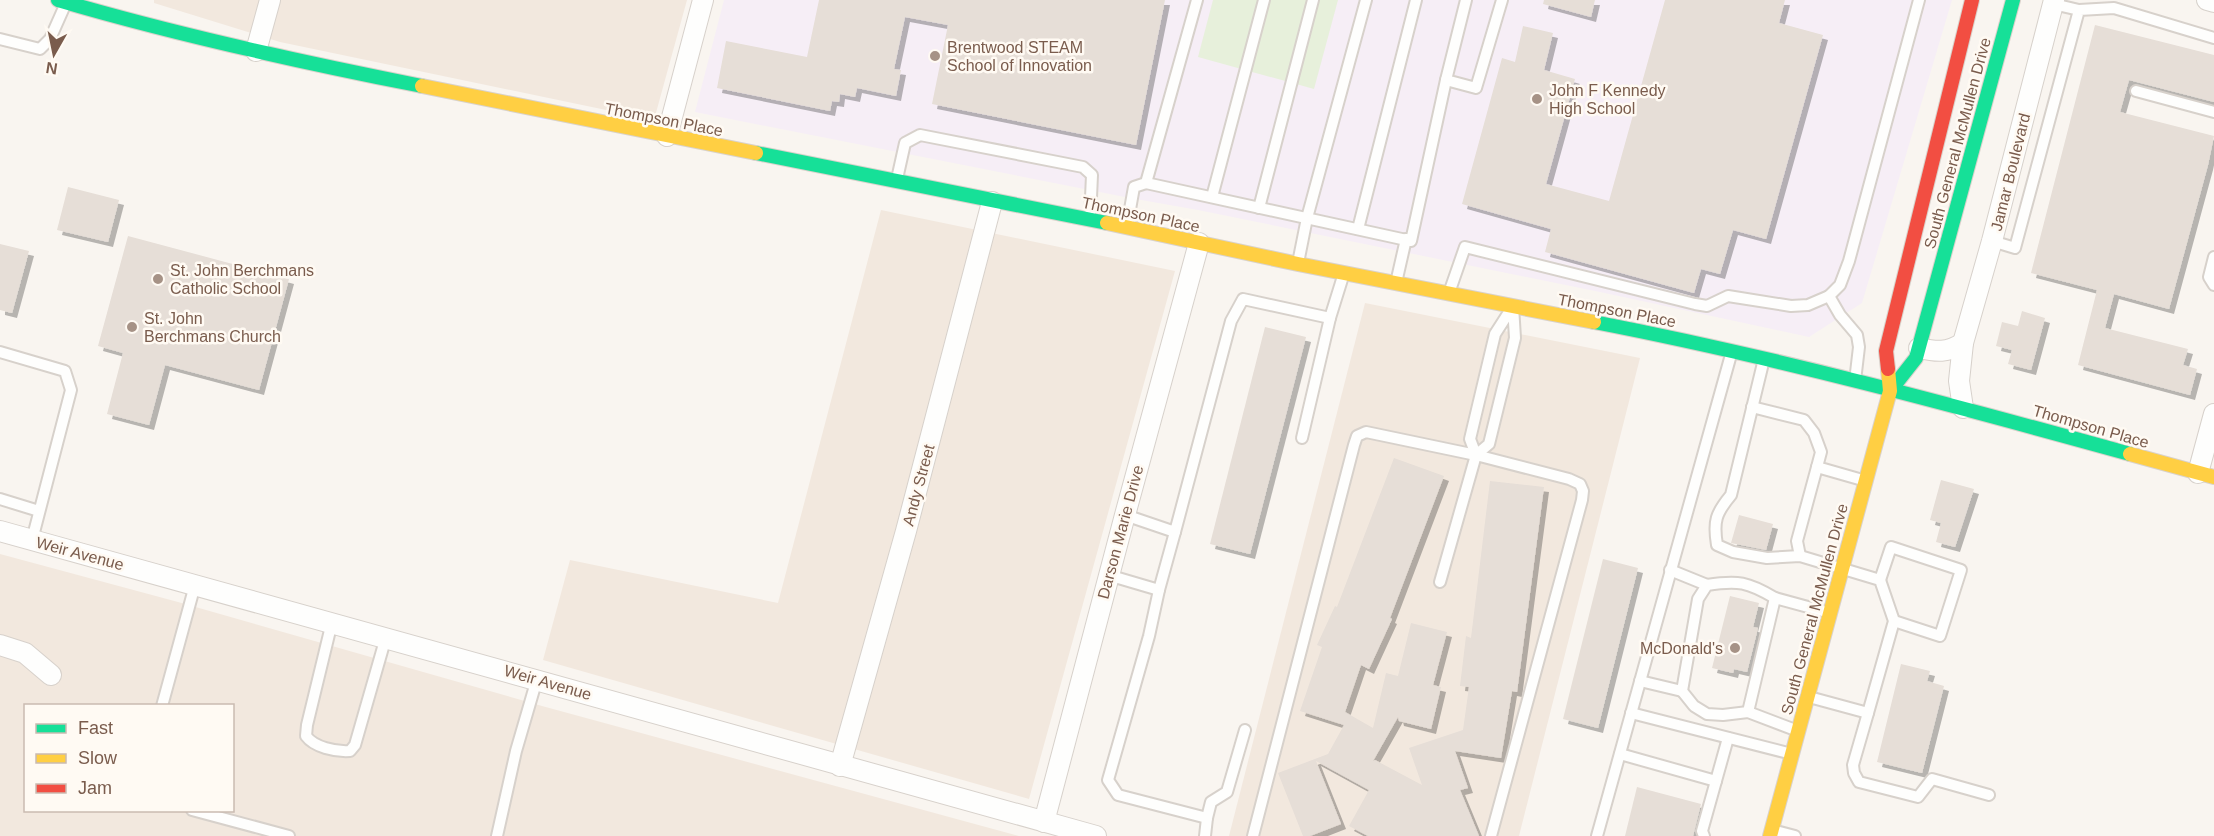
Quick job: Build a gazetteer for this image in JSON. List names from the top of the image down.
{
  "streets": {
    "street": [
      "Thompson Place",
      "South General McMullen Drive",
      "Jamar Boulevard",
      "Andy Street",
      "Darson Marie Drive",
      "Weir Avenue"
    ]
  },
  "crossings": [
    ["Thompson Place", "South General McMullen Drive"],
    ["Thompson Place", "Jamar Boulevard"],
    ["Thompson Place", "Andy Street"],
    ["Thompson Place", "Darson Marie Drive"],
    ["Andy Street", "Weir Avenue"],
    ["Darson Marie Drive", "Weir Avenue"]
  ],
  "places": [
    "Brentwood STEAM School of Innovation",
    "John F Kennedy High School",
    "St. John Berchmans Catholic School",
    "St. John Berchmans Church",
    "McDonald's"
  ],
  "legend": ["Fast", "Slow", "Jam"],
  "north": "bottom"
}
